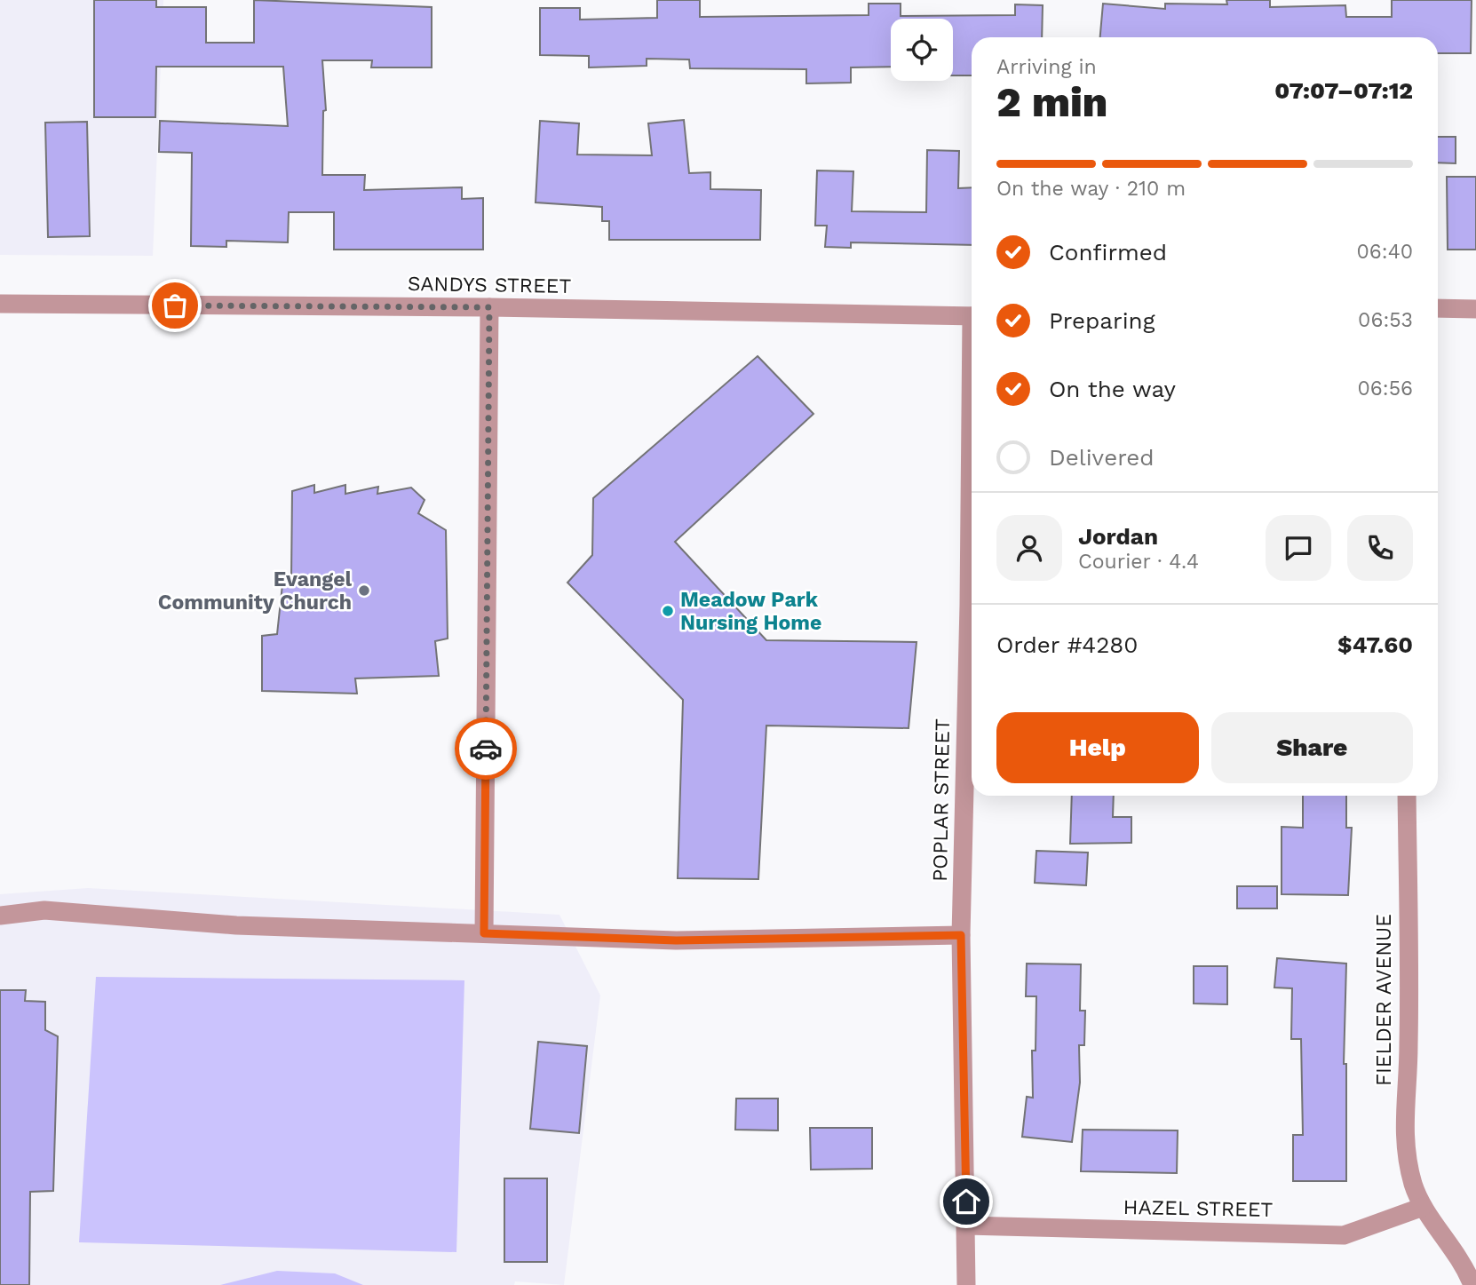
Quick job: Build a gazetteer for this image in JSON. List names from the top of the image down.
{
  "streets": {
    "street": [
      "SANDYS STREET",
      "POPLAR STREET",
      "FIELDER AVENUE",
      "HAZEL STREET"
    ]
  },
  "crossings": [
    ["POPLAR STREET", "HAZEL STREET"],
    ["FIELDER AVENUE", "HAZEL STREET"]
  ],
  "places": ["Evangel Community Church", "Meadow Park Nursing Home"],
  "page": {
    "heading": ["2 min", "Arriving in", "07:07–07:12"],
    "panel": [
      "Jordan",
      "Courier · 4.4",
      "Order #4280",
      "$47.60"
    ],
    "bar": "On the way · 210 m",
    "list": [
      ["Confirmed", "06:40"],
      ["Preparing", "06:53"],
      ["On the way", "06:56"],
      "Delivered"
    ],
    "buttons": ["Help", "Share"]
  }
}
